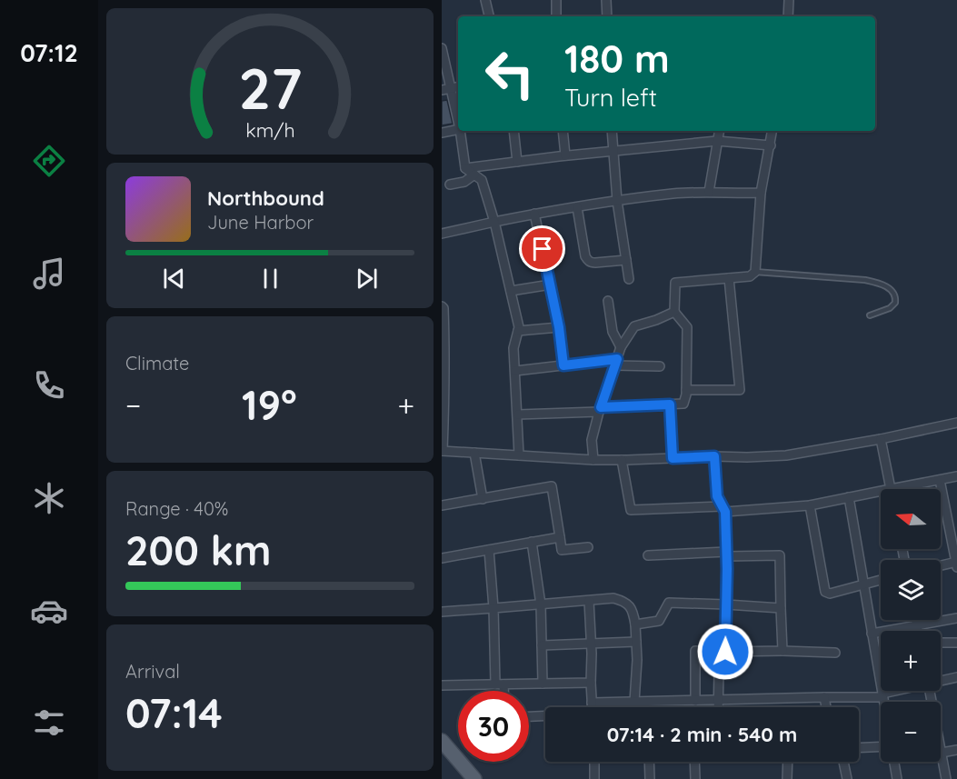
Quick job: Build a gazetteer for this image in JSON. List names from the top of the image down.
{
  "north": "left",
  "page": {
    "tabs": "07:12",
    "turn": ["180 m", "Turn left"],
    "song": ["Northbound", "June Harbor"],
    "tile": [
      "Climate",
      ["Range · 40%", "200 km"],
      ["Arrival", "07:14"]
    ],
    "heat": ["−", "19°", "+"],
    "map_buttons": ["+", "−"],
    "limit": "30",
    "trip": "07:14 · 2 min · 540 m",
    "gauge": ["27", "km/h"]
  }
}
